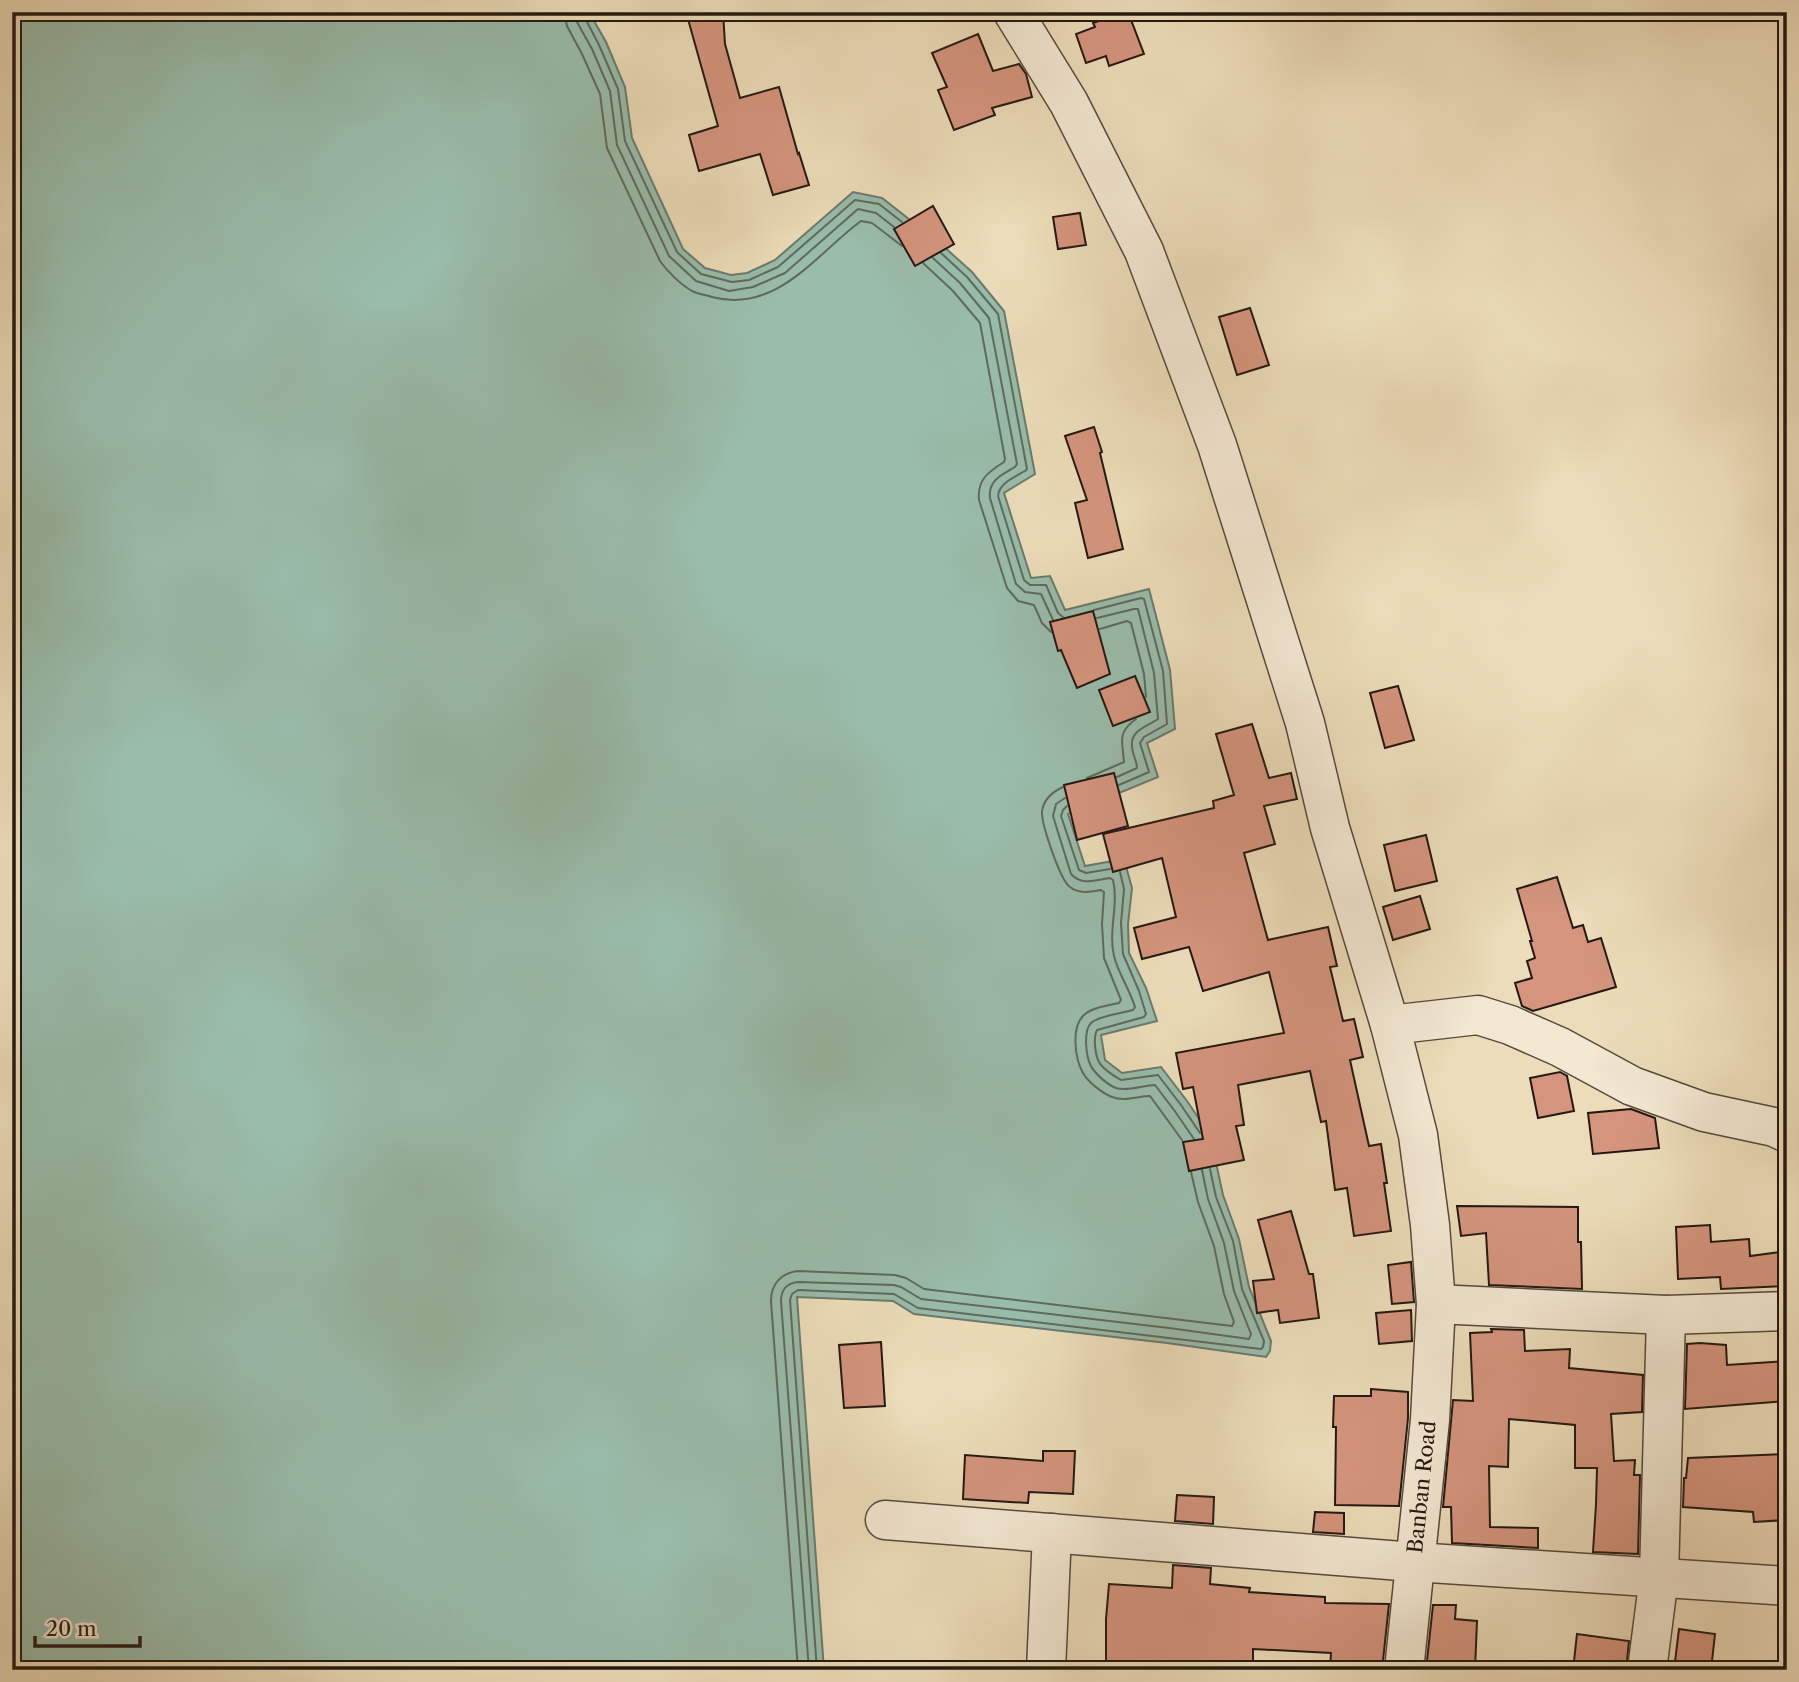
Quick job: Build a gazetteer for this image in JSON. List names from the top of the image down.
{
  "streets": {
    "street": ["Banban Road"]
  },
  "scale_bar": "20 m"
}
